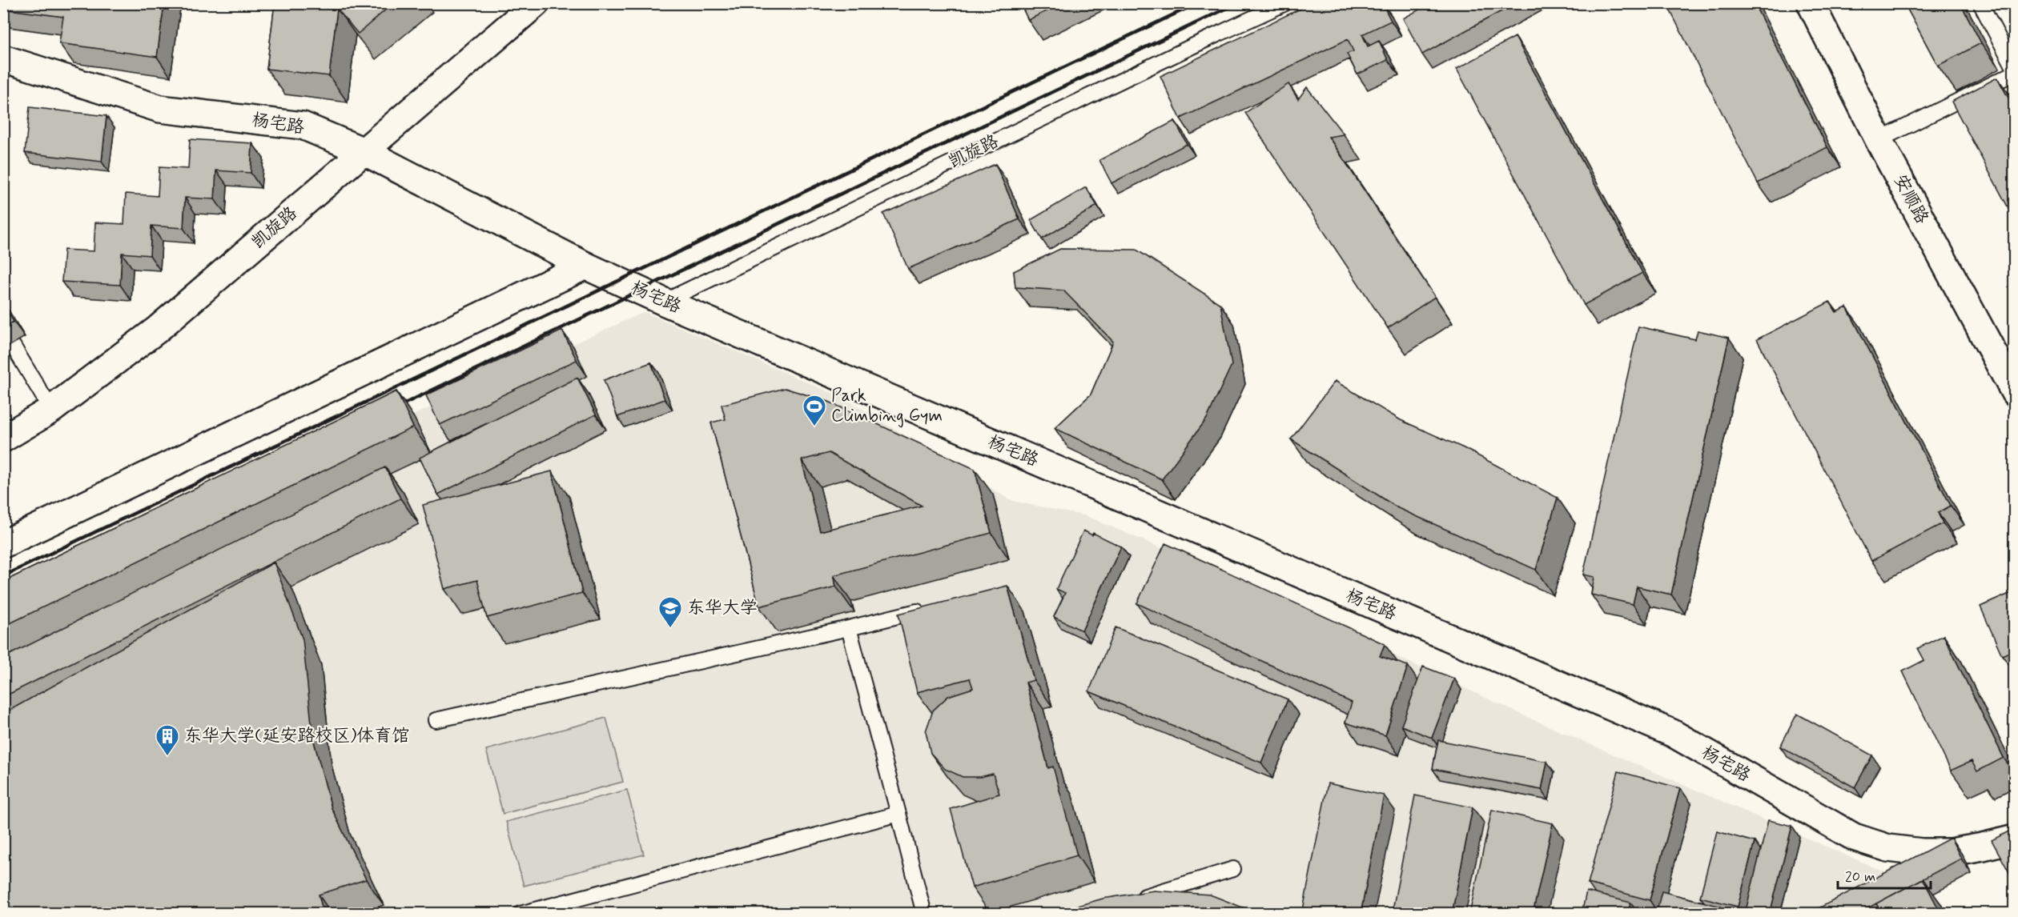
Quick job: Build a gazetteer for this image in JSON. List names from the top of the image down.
{
  "streets": {
    "street": ["杨宅路", "凯旋路", "安顺路"]
  },
  "crossings": [
    ["杨宅路", "凯旋路"]
  ],
  "places": {
    "sports": ["Park Climbing Gym"],
    "school or university": ["东华大学"],
    "building": ["东华大学(延安路校区)体育馆"]
  },
  "scale_bar": "20 m"
}
